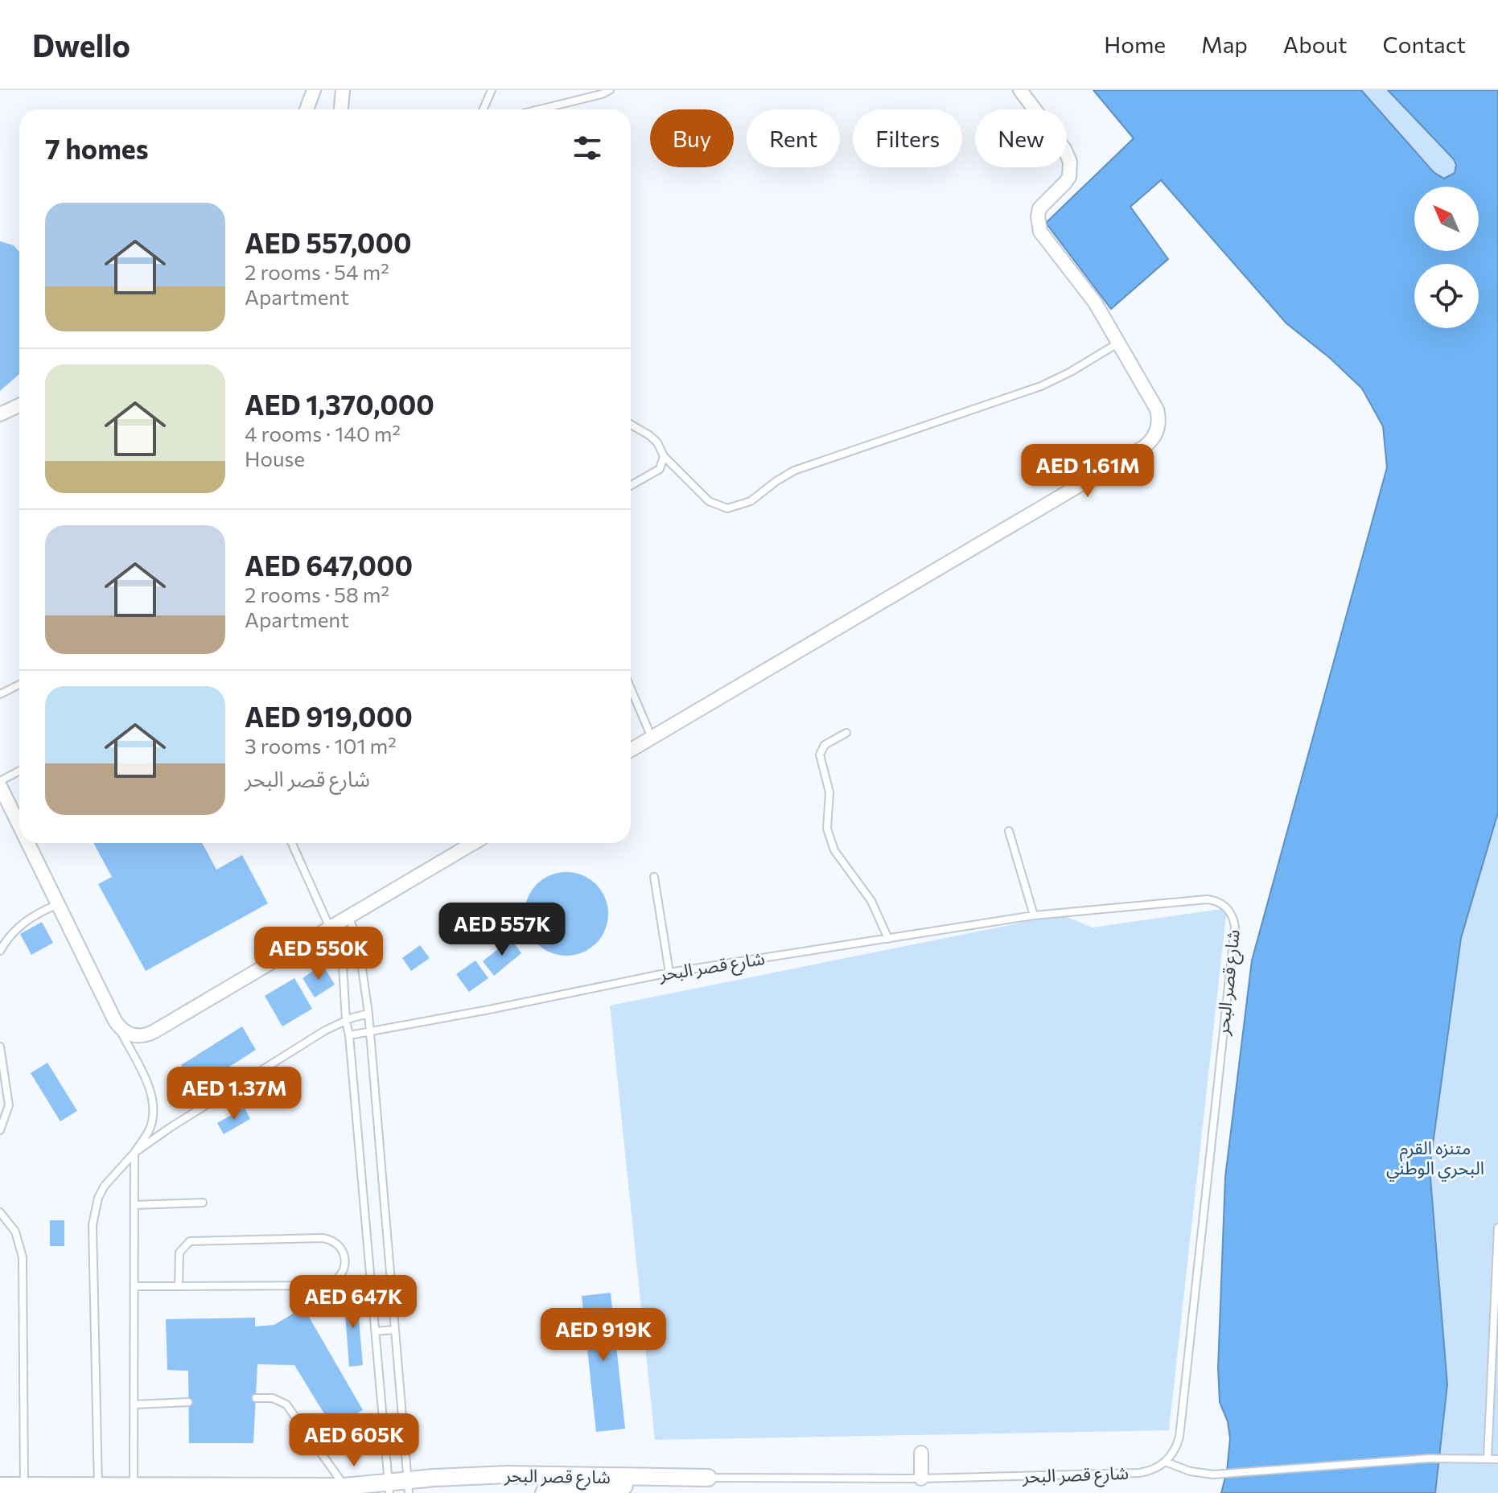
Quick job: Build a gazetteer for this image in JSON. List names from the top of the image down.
{
  "streets": {
    "street": ["شارع قصر البحر"]
  },
  "parks": ["متنزه القرم البحري الوطني"],
  "north": "top left",
  "page": {
    "header": "Dwello",
    "nav": [
      "Home",
      "Map",
      "About",
      "Contact"
    ],
    "chip": [
      "Buy",
      "Rent",
      "Filters",
      "New"
    ],
    "heading": "7 homes",
    "list": [
      {
        "name": "AED 557,000",
        "note": "2 rooms · 54 m² · Apartment"
      },
      {
        "name": "AED 1,370,000",
        "note": "4 rooms · 140 m² · House"
      },
      {
        "name": "AED 647,000",
        "note": "2 rooms · 58 m² · Apartment"
      },
      {
        "name": "AED 919,000",
        "note": "3 rooms · 101 m² · شارع قصر البحر"
      }
    ],
    "price": [
      "AED 1.61M",
      "AED 557K",
      "AED 550K",
      "AED 1.37M",
      "AED 647K",
      "AED 919K",
      "AED 605K"
    ]
  }
}
